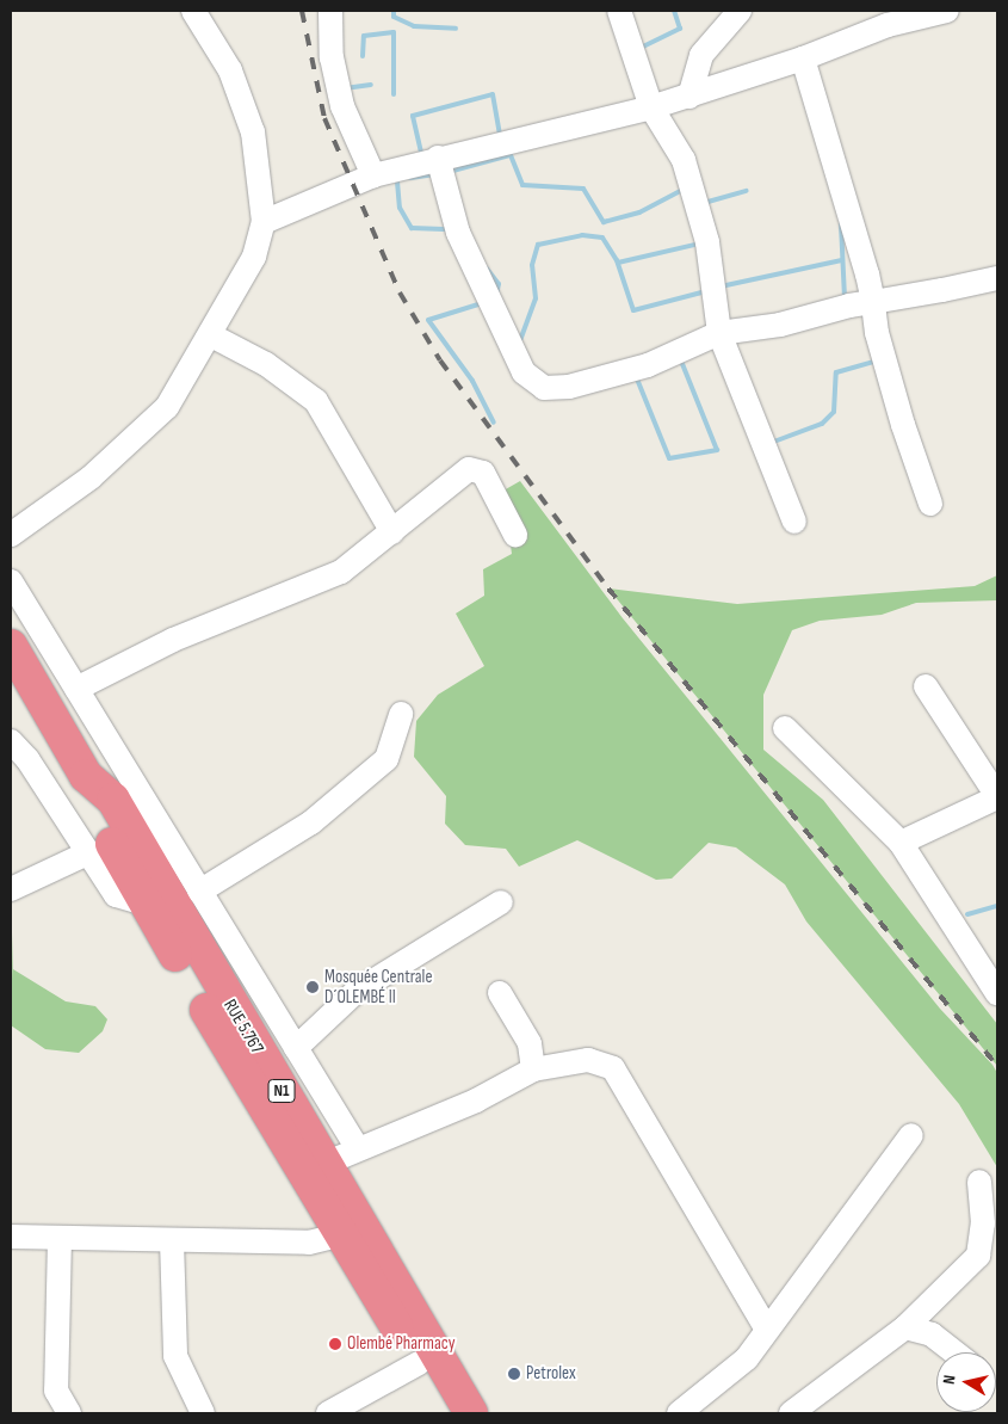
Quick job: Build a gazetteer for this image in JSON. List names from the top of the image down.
{
  "streets": {
    "highway": ["RUE 5.767", "N1"]
  },
  "crossings": [
    ["RUE 5.767", "N1"]
  ],
  "places": ["Mosquée Centrale D´OLEMBÉ II", "Olembé Pharmacy", "Petrolex"],
  "north": "left"
}
